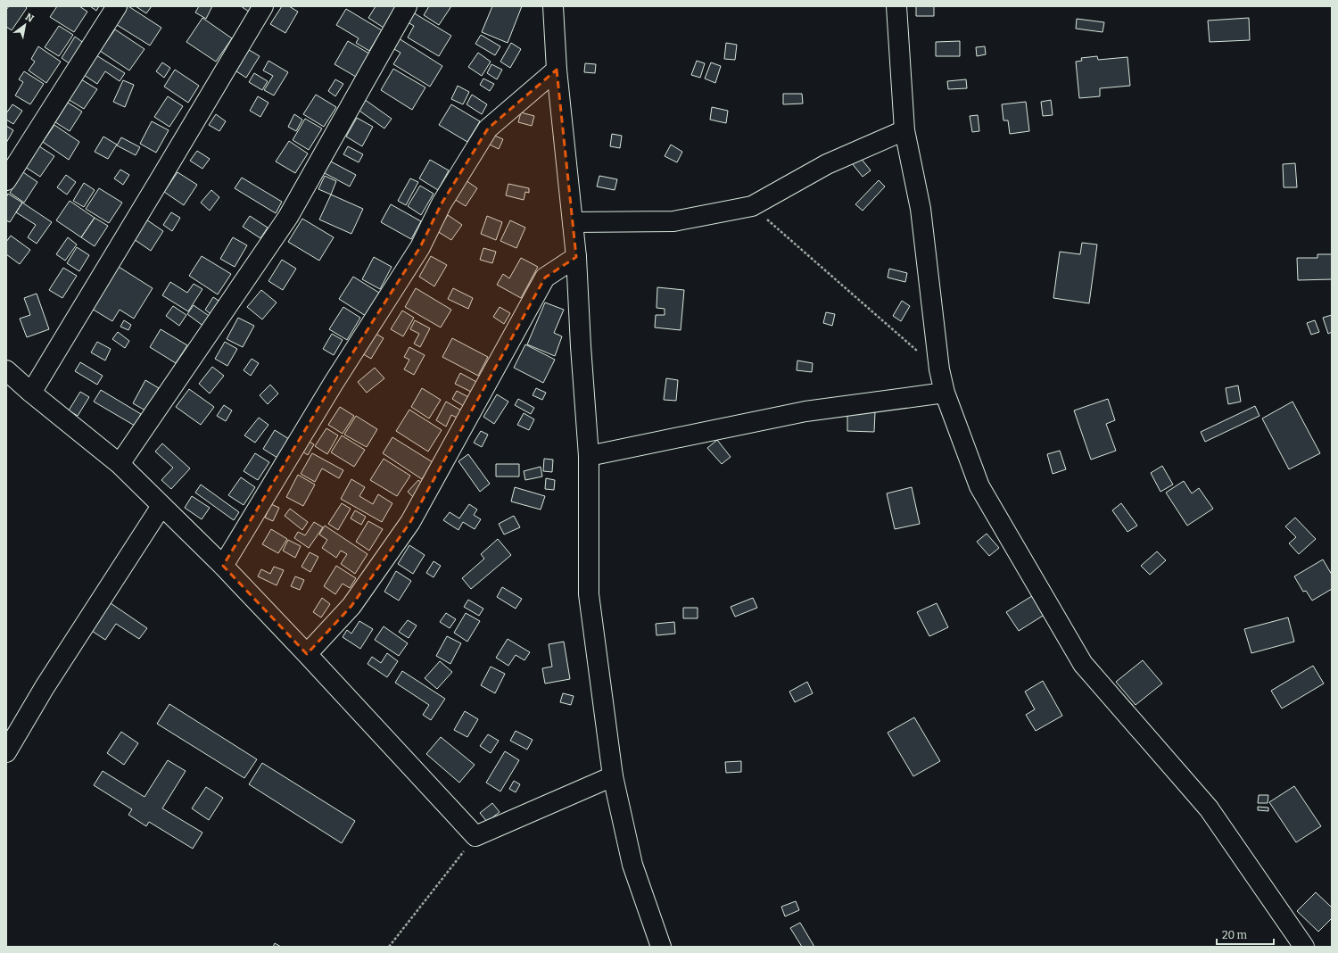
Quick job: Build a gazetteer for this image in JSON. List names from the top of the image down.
{
  "scale_bar": "20 m",
  "north": "top right"
}
